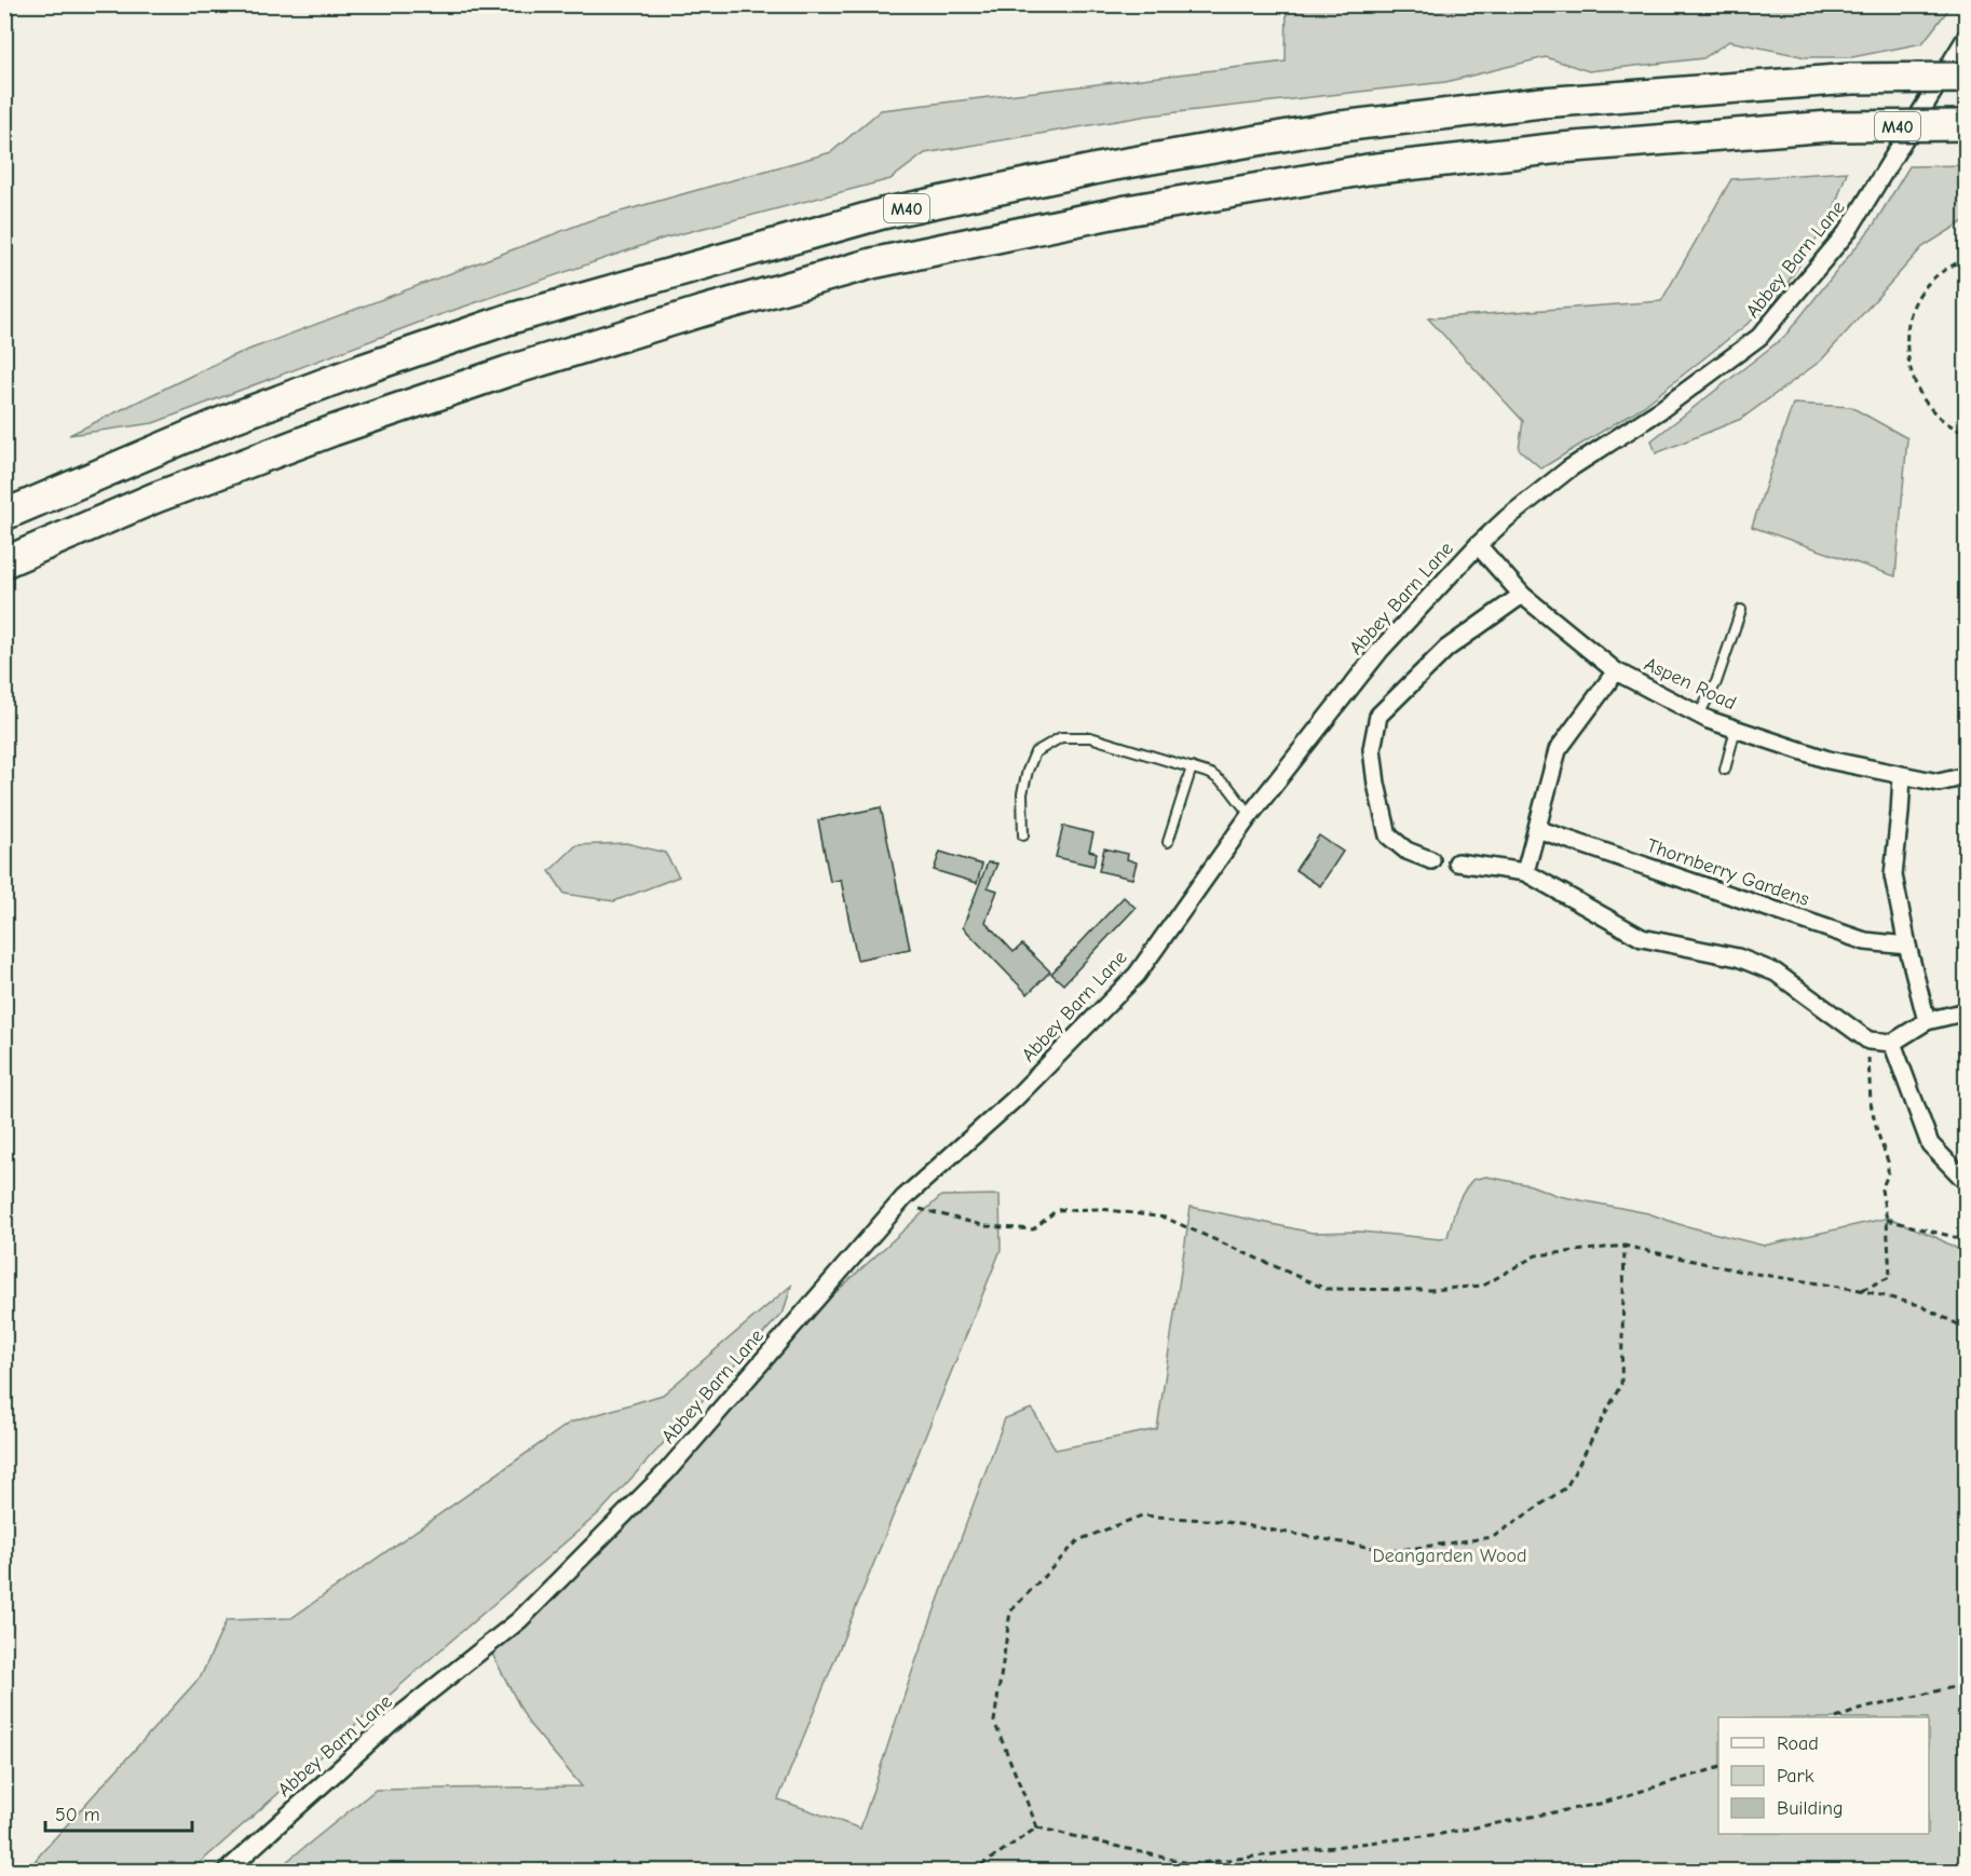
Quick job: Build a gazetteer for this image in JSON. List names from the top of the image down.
{
  "streets": {
    "highway": ["M40"],
    "street": ["Abbey Barn Lane", "Aspen Road", "Thornberry Gardens"]
  },
  "crossings": [
    ["Abbey Barn Lane", "Aspen Road"]
  ],
  "parks": ["Deangarden Wood"],
  "legend": ["Road", "Park", "Building"],
  "scale_bar": "50 m"
}
